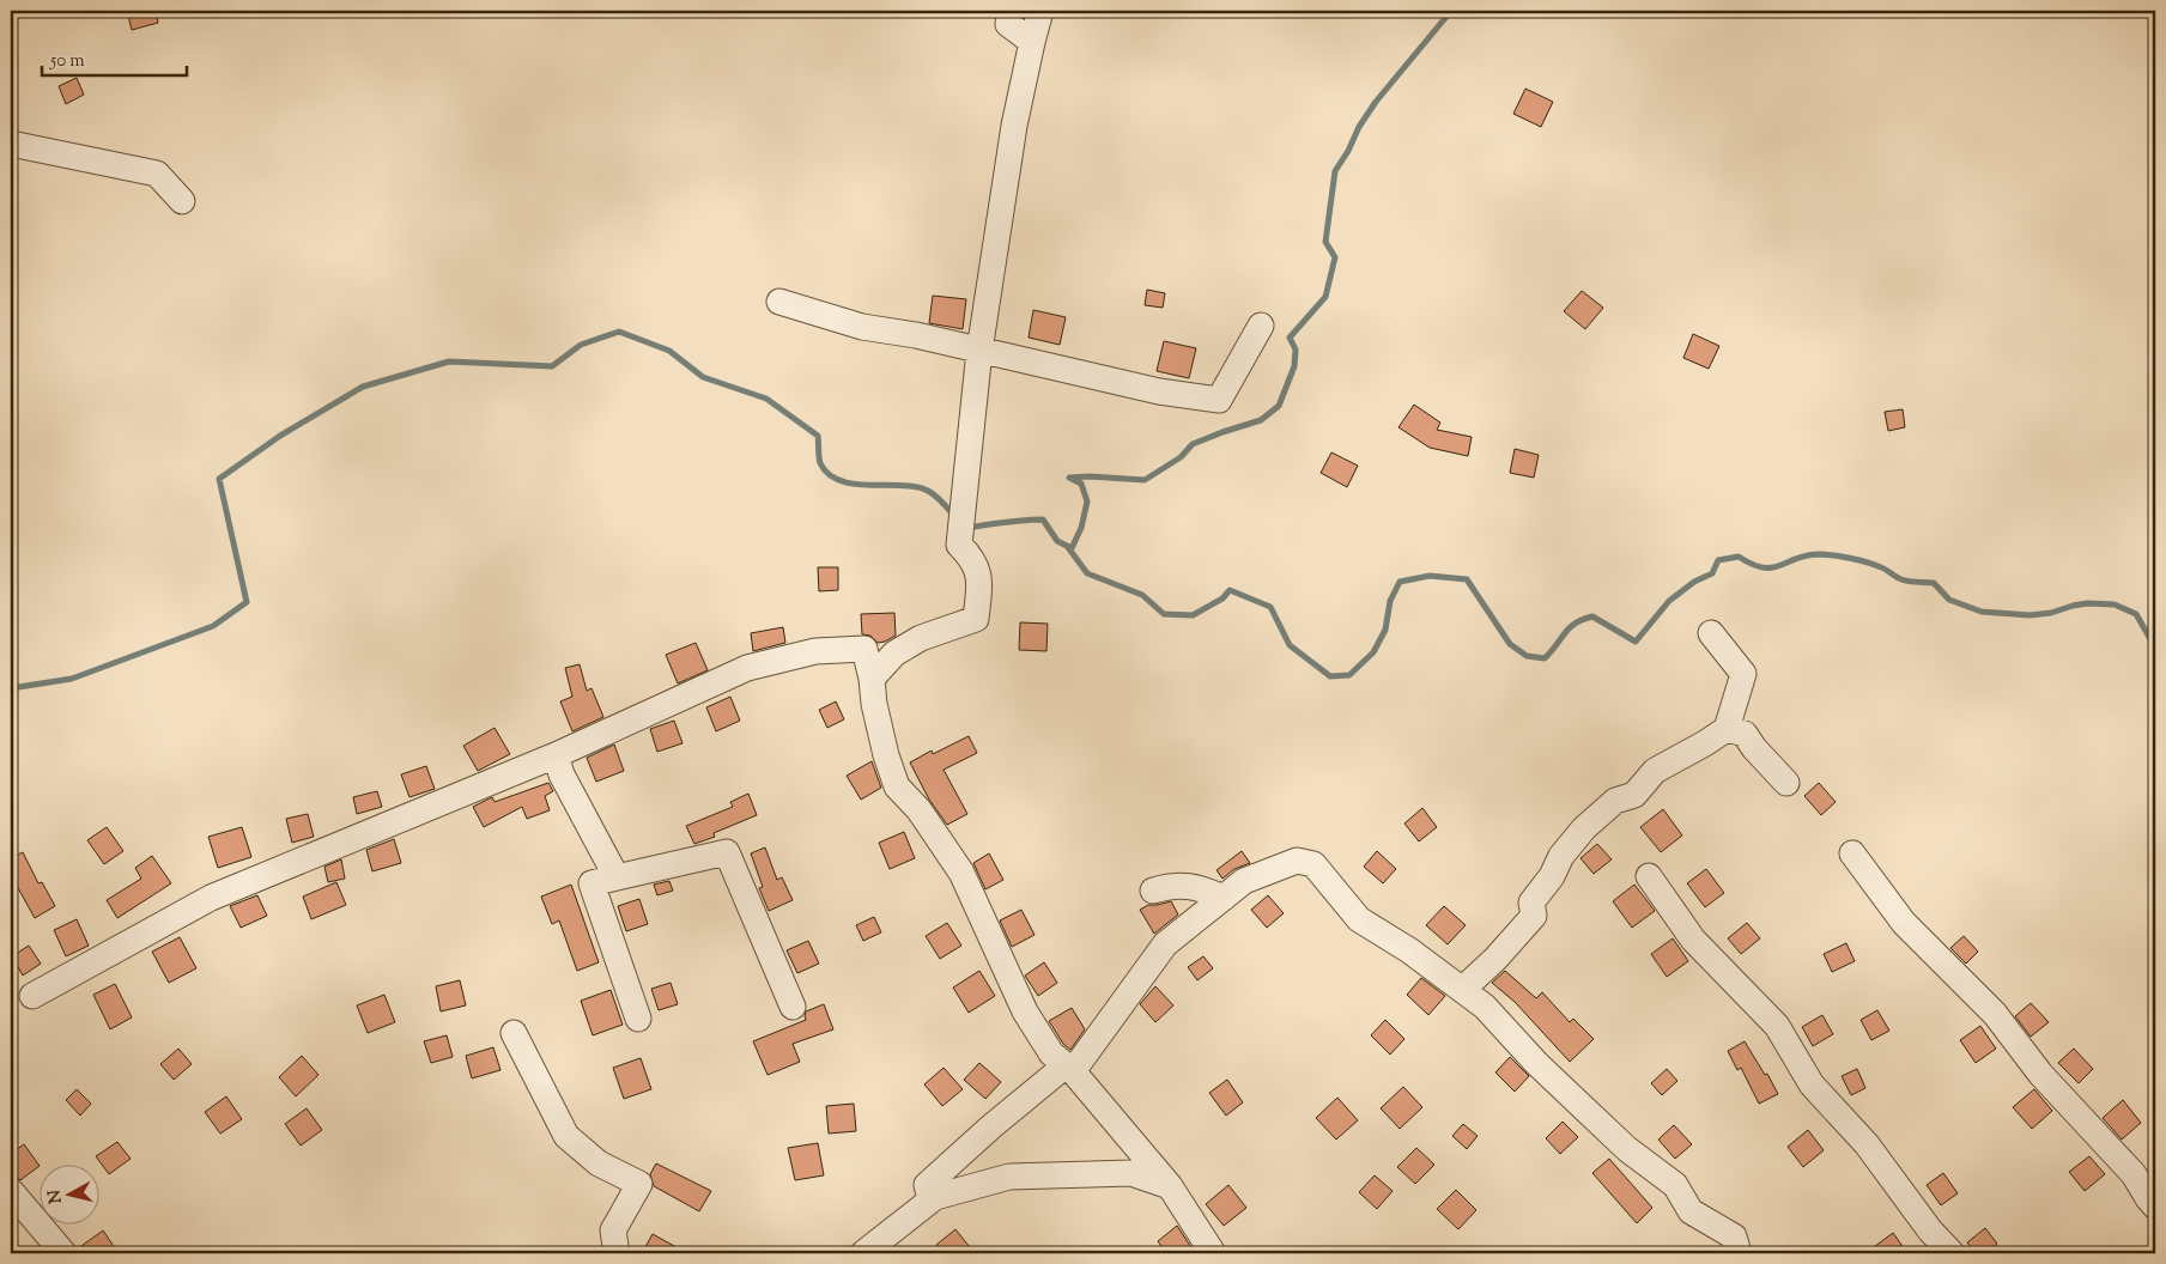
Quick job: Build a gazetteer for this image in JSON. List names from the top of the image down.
{
  "scale_bar": "50 m",
  "north": "left"
}
